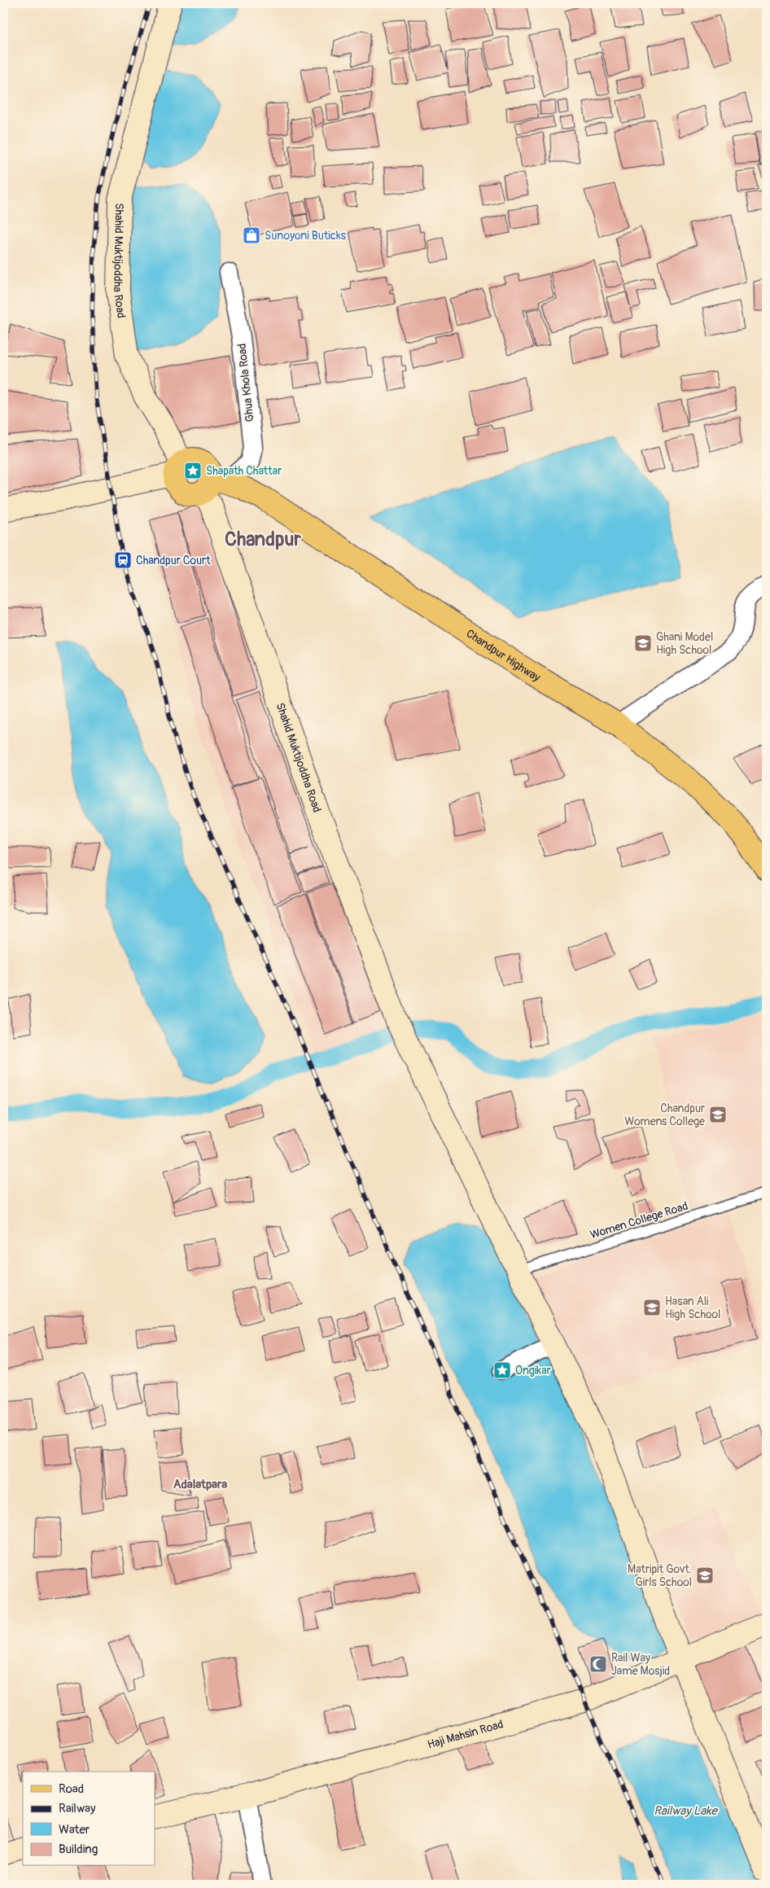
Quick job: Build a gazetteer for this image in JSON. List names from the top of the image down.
{
  "streets": {
    "main road": ["Chandpur Highway"],
    "street": ["Shahid Muktijoddha Road", "Ghua Khola Road", "Haji Mahsin Road"],
    "lane": ["Women College Road"]
  },
  "crossings": [
    ["Shahid Muktijoddha Road", "Ghua Khola Road"],
    ["Shahid Muktijoddha Road", "Chandpur Highway"],
    ["Shahid Muktijoddha Road", "Women College Road"],
    ["Shahid Muktijoddha Road", "Haji Mahsin Road"],
    ["Ghua Khola Road", "Chandpur Highway"]
  ],
  "districts": ["Chandpur", "Adalatpara"],
  "water": ["Railway Lake"],
  "places": {
    "shop": ["Sunoyoni Buticks"],
    "place": ["Shapath Chattar", "Ongikar"],
    "station": ["Chandpur Court"],
    "school or university": [
      "Ghani Model High School",
      "Chandpur Womens College",
      "Hasan Ali High School",
      "Matripit Govt. Girls School"
    ],
    "mosque": ["Rail Way Jame Mosjid"]
  },
  "legend": [
    "Road",
    "Railway",
    "Water",
    "Building"
  ]
}
